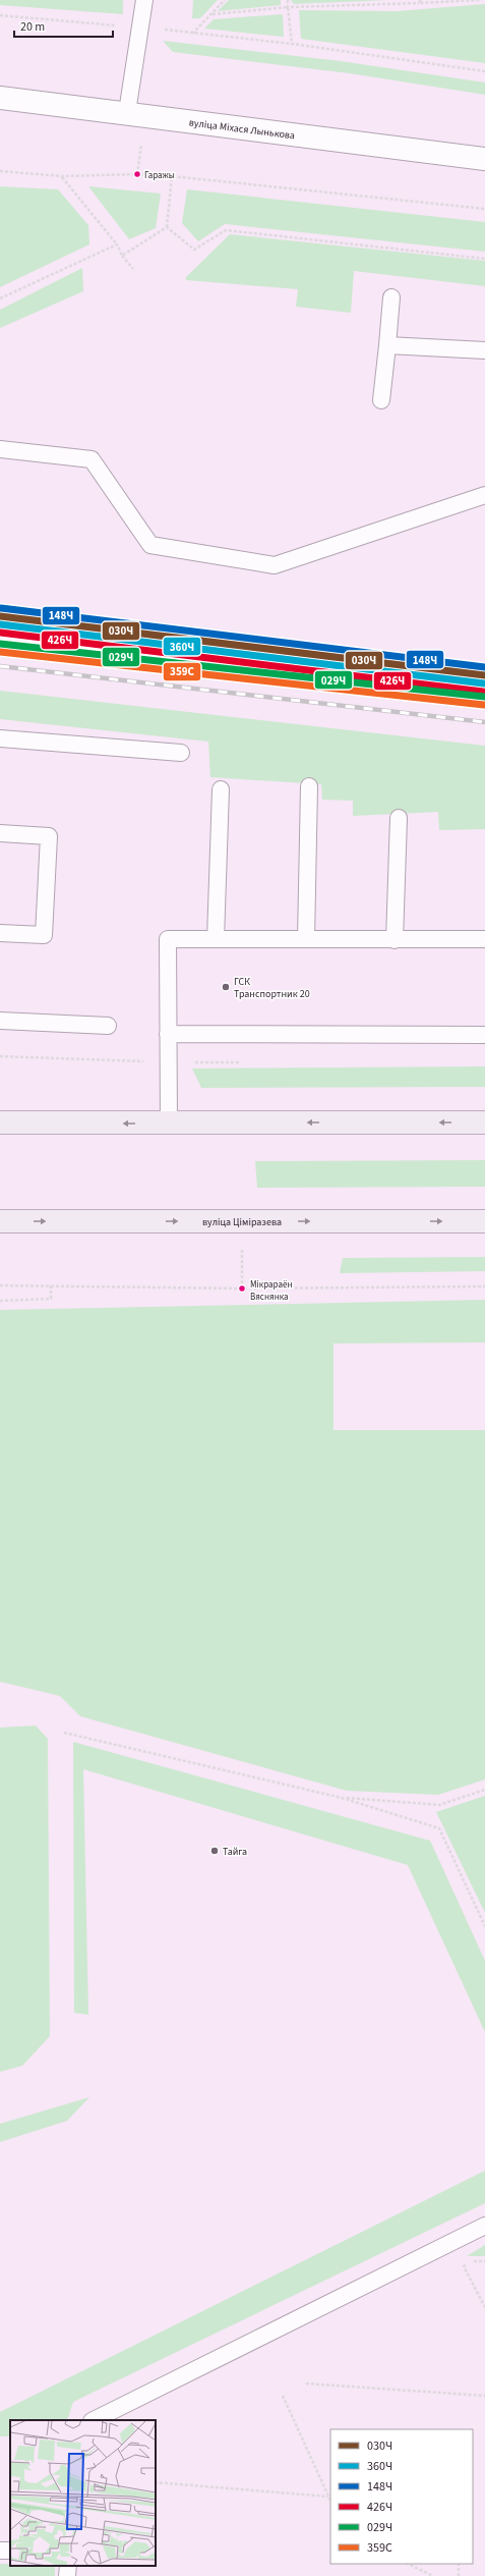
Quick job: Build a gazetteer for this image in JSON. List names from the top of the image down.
{
  "streets": {
    "main road": ["вуліца Ціміразева"],
    "street": ["вуліца Міхася Лынькова"]
  },
  "places": [
    "Гаражы",
    "ГСК Транспортник 20",
    "Мікрараён Вяснянка",
    "Тайга"
  ],
  "lines": [
    "transit line 148Ч",
    "transit line 030Ч",
    "transit line 360Ч",
    "transit line 426Ч",
    "transit line 029Ч",
    "transit line 359С"
  ],
  "legend": [
    "030Ч",
    "360Ч",
    "148Ч",
    "426Ч",
    "029Ч",
    "359С"
  ],
  "scale_bar": "20 m"
}
